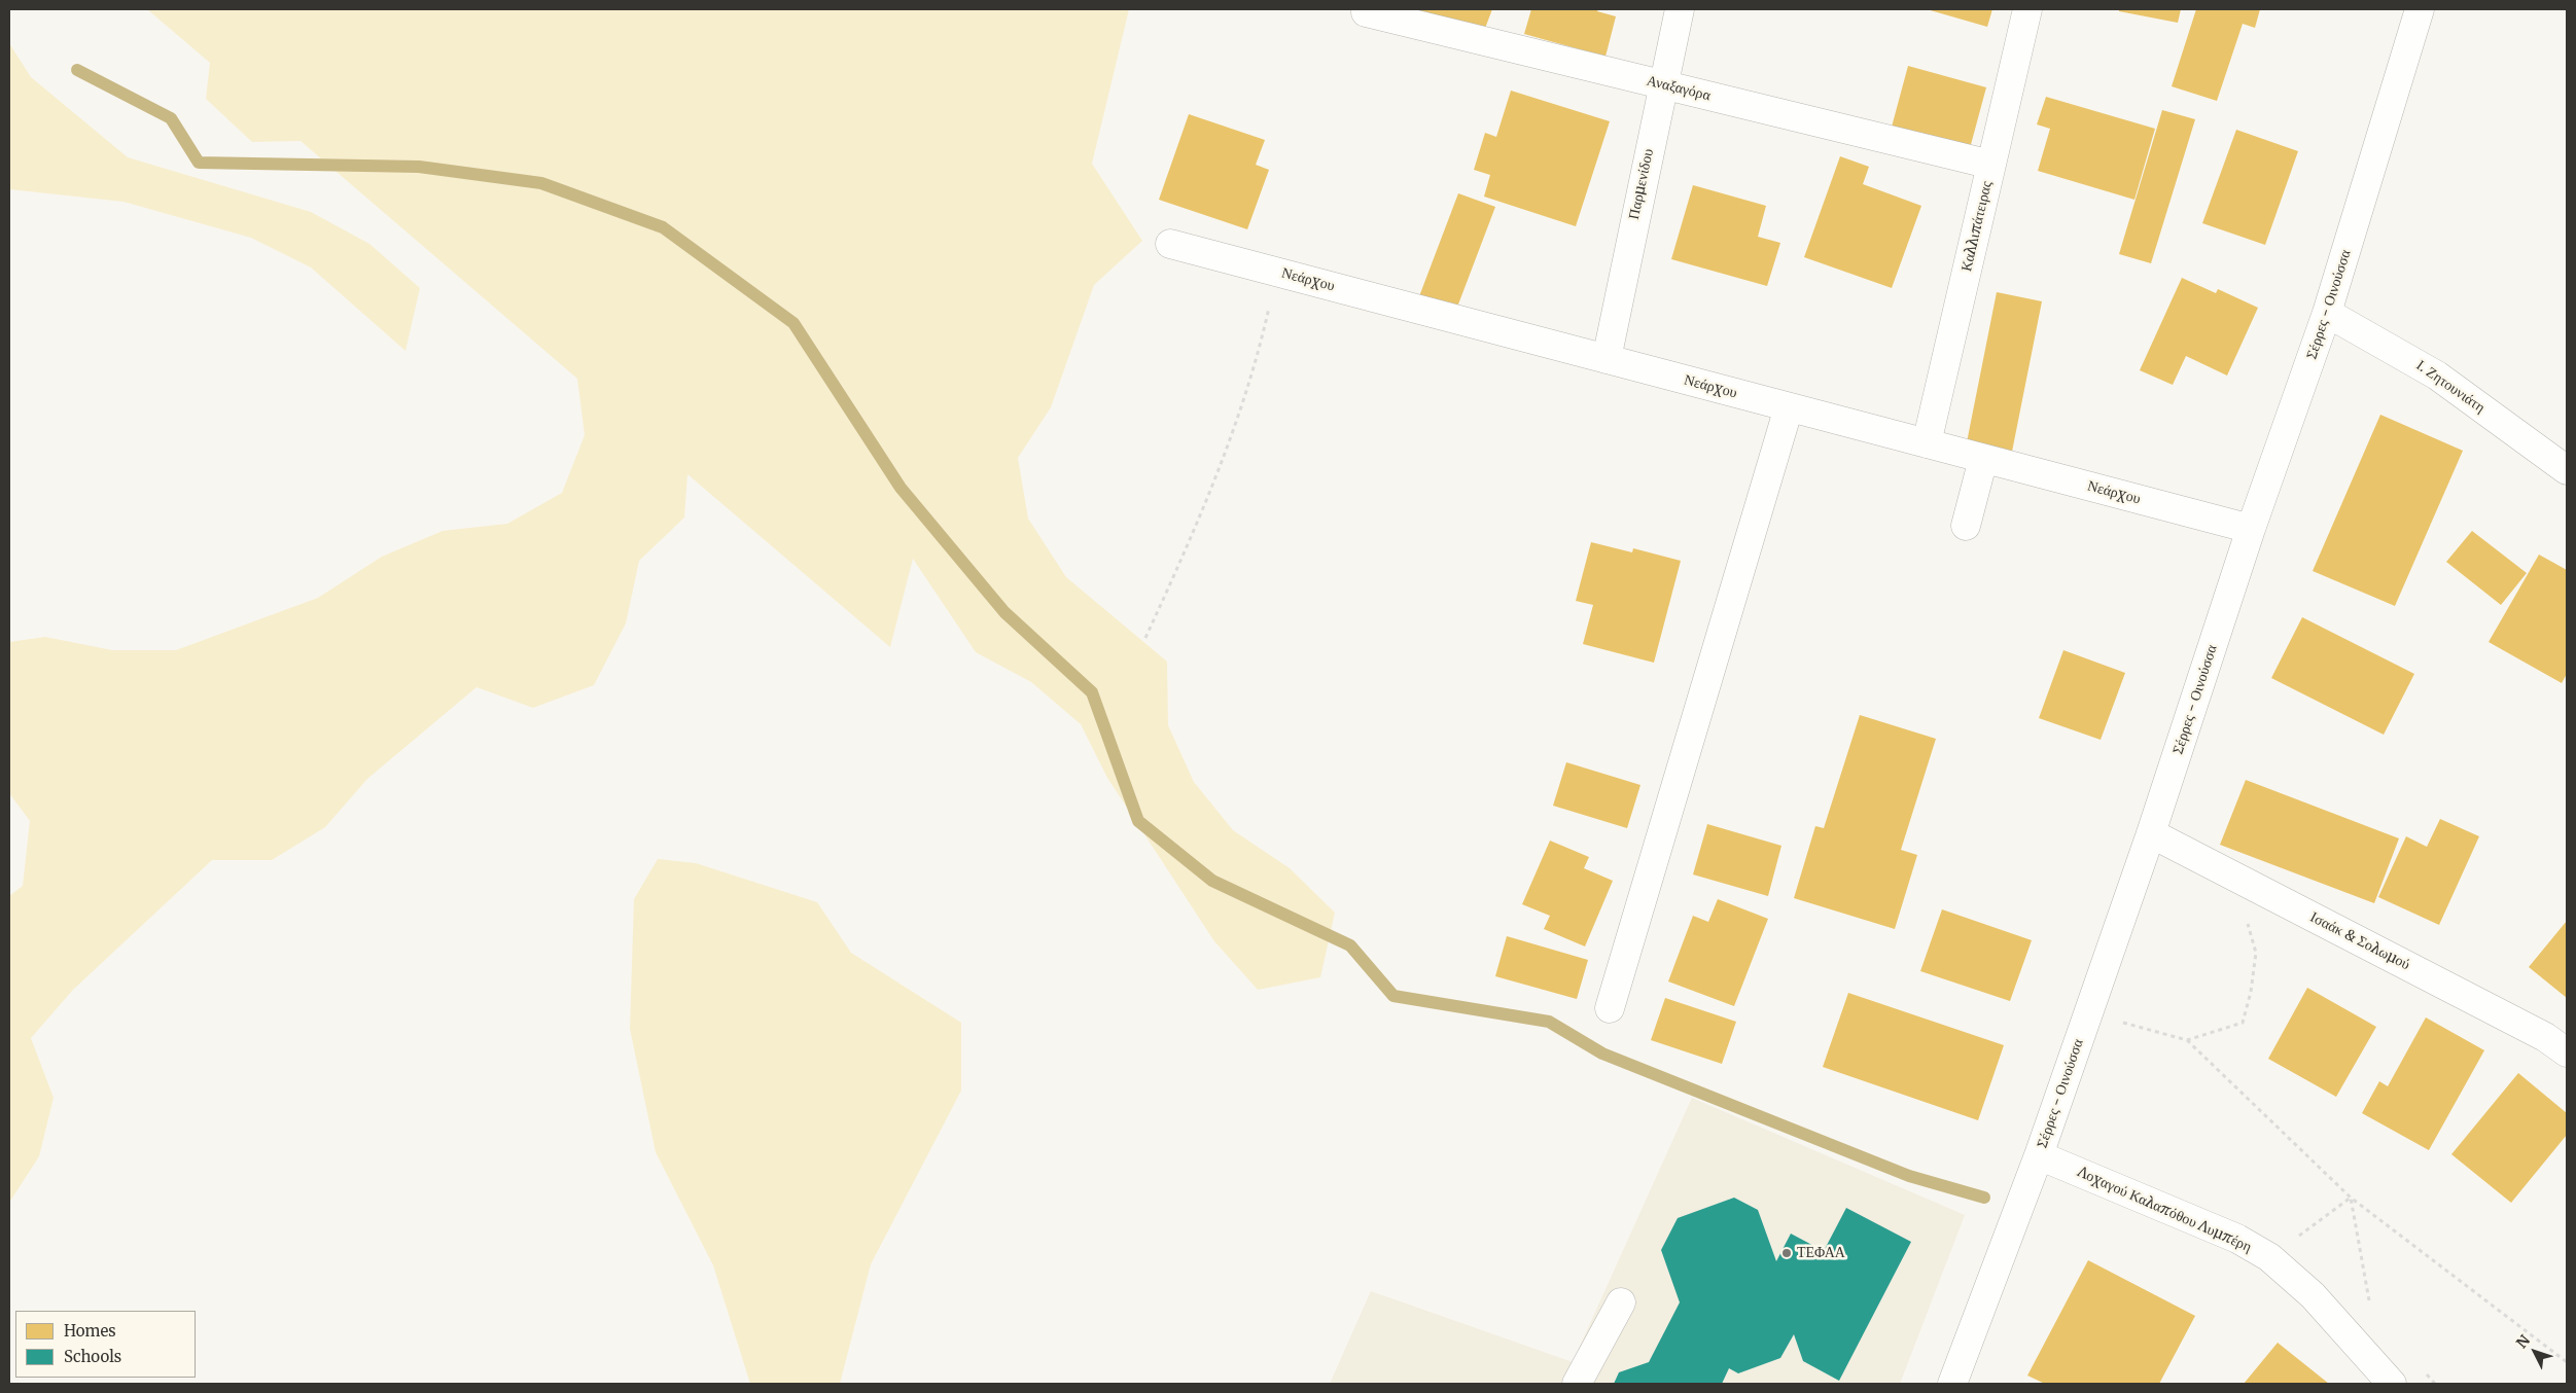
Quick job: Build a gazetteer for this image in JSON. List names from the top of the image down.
{
  "streets": {
    "street": [
      "Αναξαγόρα",
      "Παρμενίδου",
      "Καλλιπάτειρας",
      "Νεάρχου",
      "Σέρρες - Οινούσσα",
      "Ι. Ζητουνιάτη",
      "Ισαάκ & Σολωμού",
      "Λοχαγού Καλαπόθου Λυμπέρη"
    ]
  },
  "crossings": [
    ["Αναξαγόρα", "Παρμενίδου"],
    ["Αναξαγόρα", "Καλλιπάτειρας"],
    ["Παρμενίδου", "Νεάρχου"],
    ["Καλλιπάτειρας", "Νεάρχου"],
    ["Νεάρχου", "Σέρρες - Οινούσσα"],
    ["Σέρρες - Οινούσσα", "Ι. Ζητουνιάτη"],
    ["Σέρρες - Οινούσσα", "Ισαάκ & Σολωμού"],
    ["Σέρρες - Οινούσσα", "Λοχαγού Καλαπόθου Λυμπέρη"]
  ],
  "places": ["ΤΕΦΑΑ"],
  "legend": ["Homes", "Schools"],
  "north": "top left"
}
